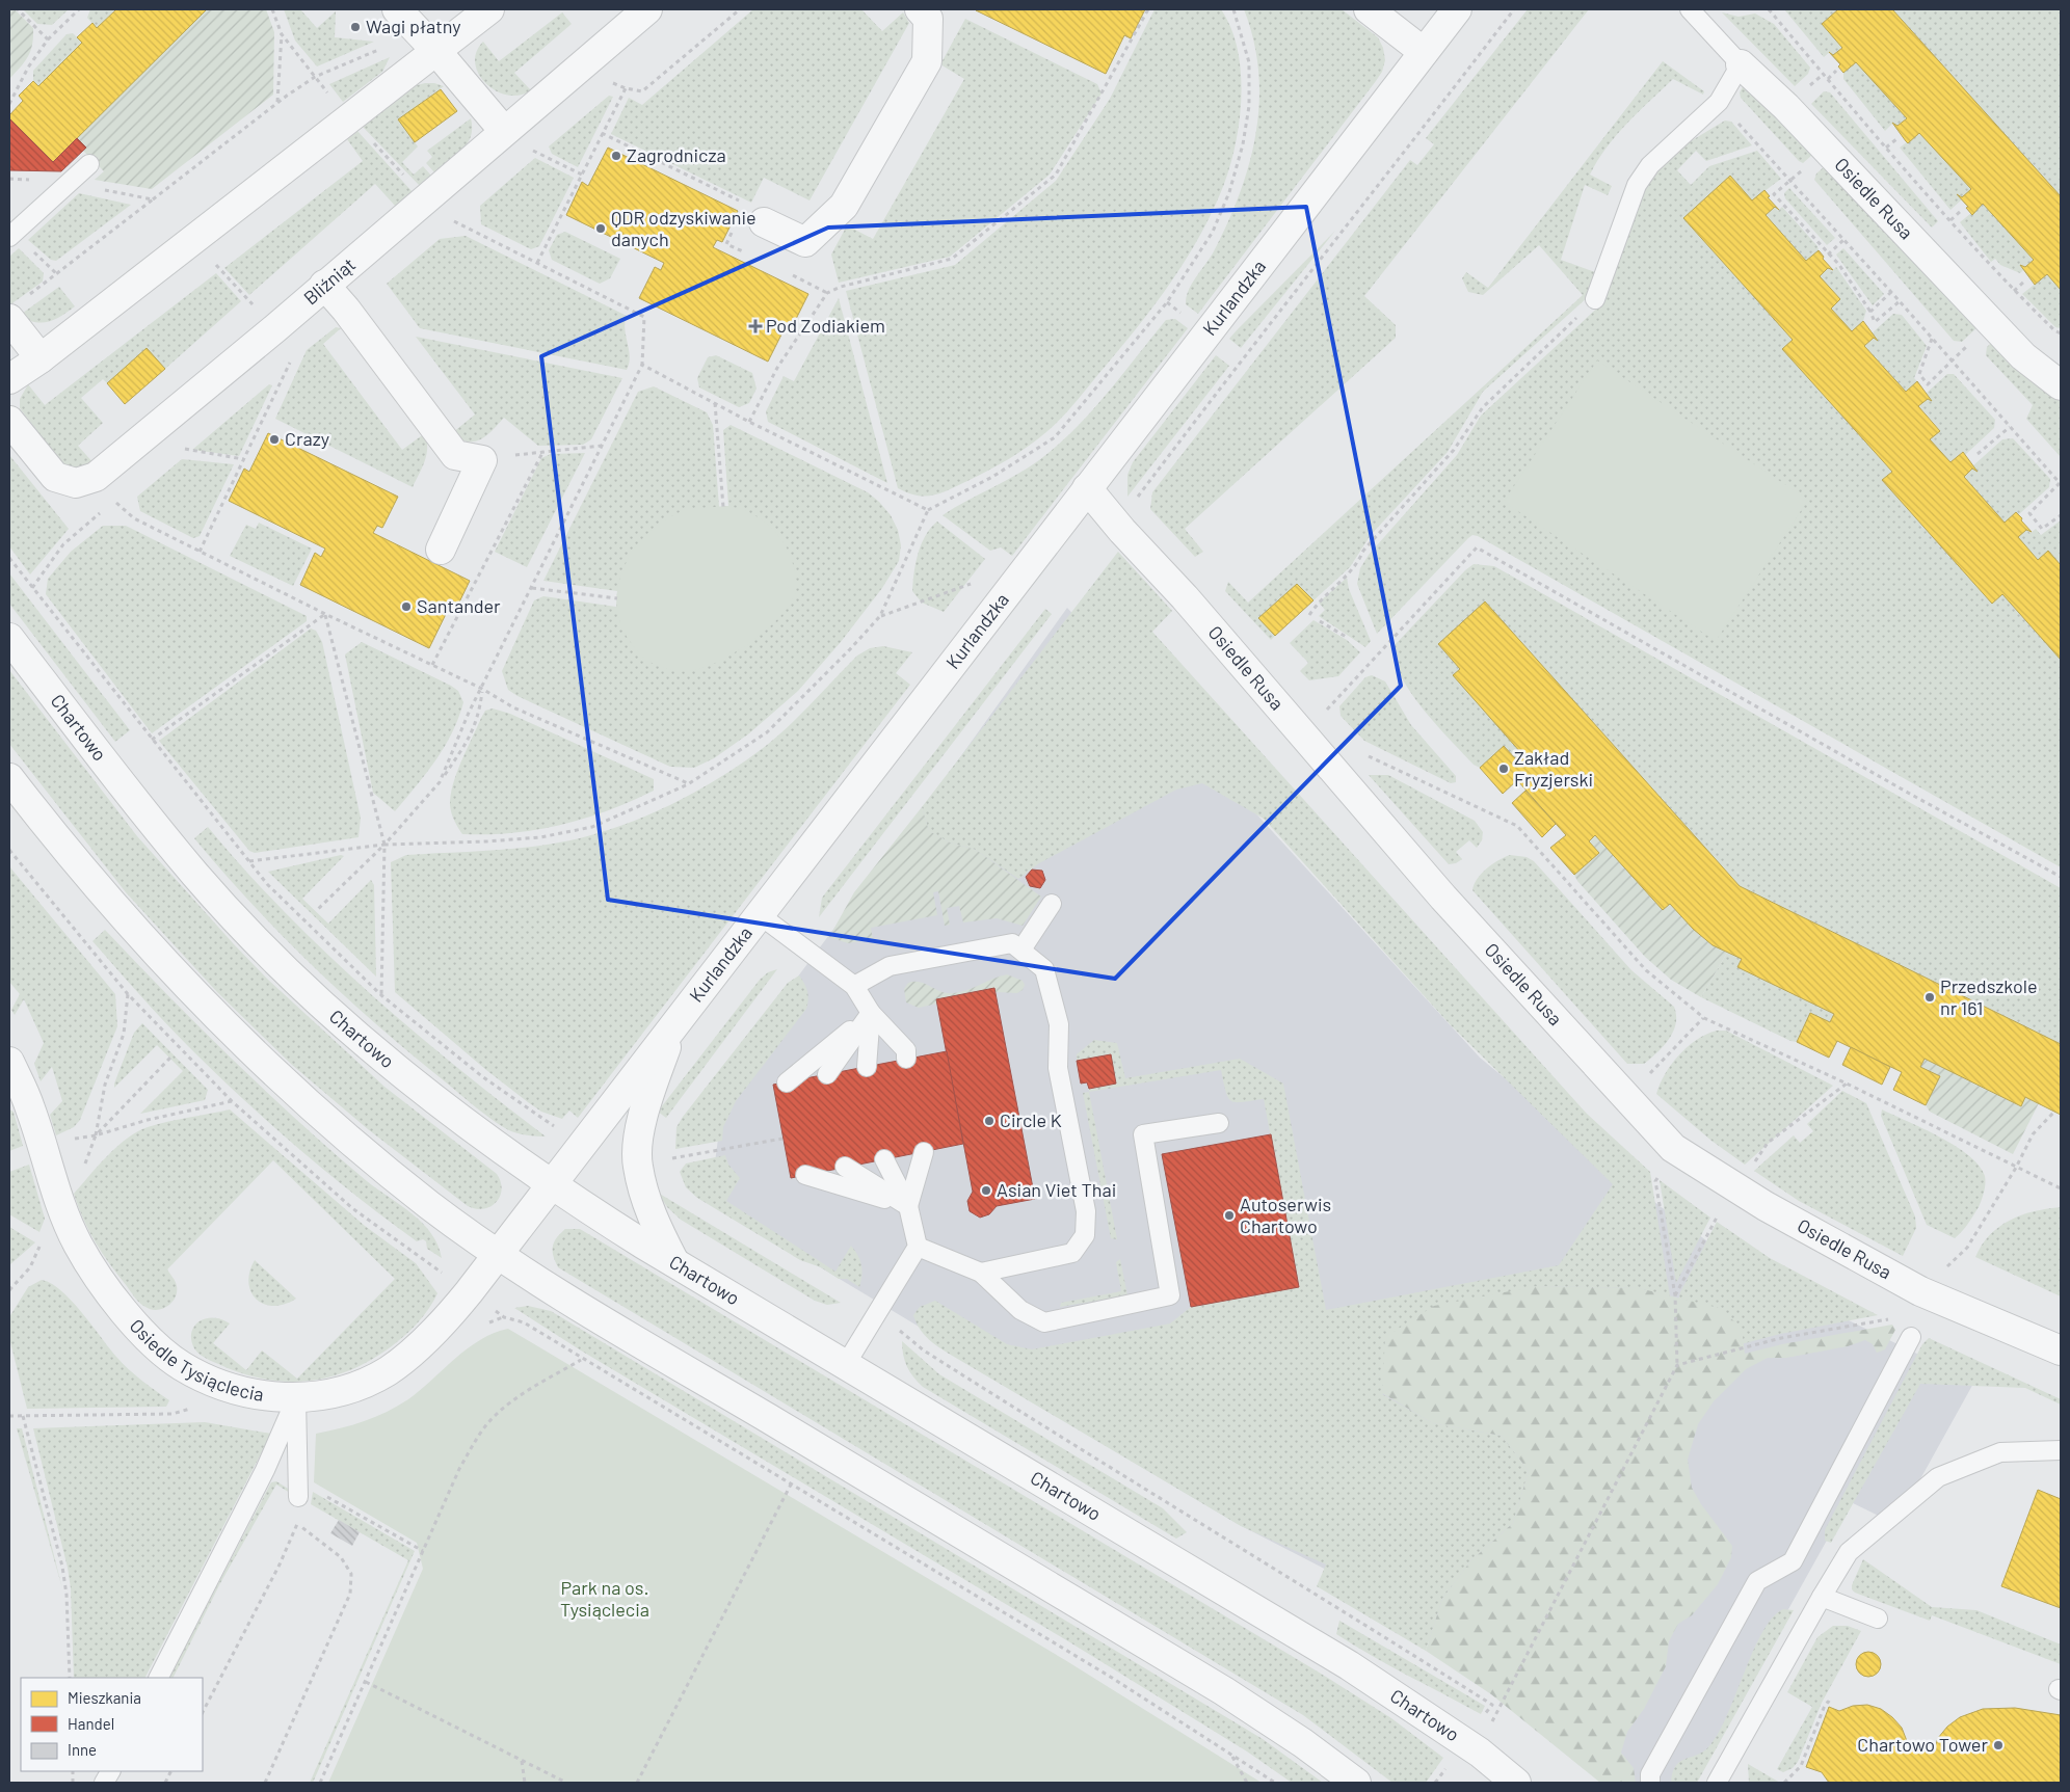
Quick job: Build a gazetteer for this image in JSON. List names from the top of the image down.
{
  "streets": {
    "street": [
      "Osiedle Rusa",
      "Bliźniąt",
      "Kurlandzka",
      "Chartowo",
      "Osiedle Tysiąclecia"
    ]
  },
  "crossings": [
    ["Osiedle Rusa", "Kurlandzka"],
    ["Kurlandzka", "Chartowo"],
    ["Kurlandzka", "Osiedle Tysiąclecia"]
  ],
  "parks": ["Park na os. Tysiąclecia"],
  "places": {
    "other": [
      "Wagi płatny",
      "Zagrodnicza",
      "QDR odzyskiwanie danych",
      "Crazy",
      "Santander",
      "Zakład Fryzjerski",
      "Przedszkole nr 161",
      "Circle K",
      "Asian Viet Thai",
      "Autoserwis Chartowo",
      "Chartowo Tower"
    ],
    "health": ["Pod Zodiakiem"]
  },
  "legend": ["Mieszkania", "Handel", "Inne"]
}
